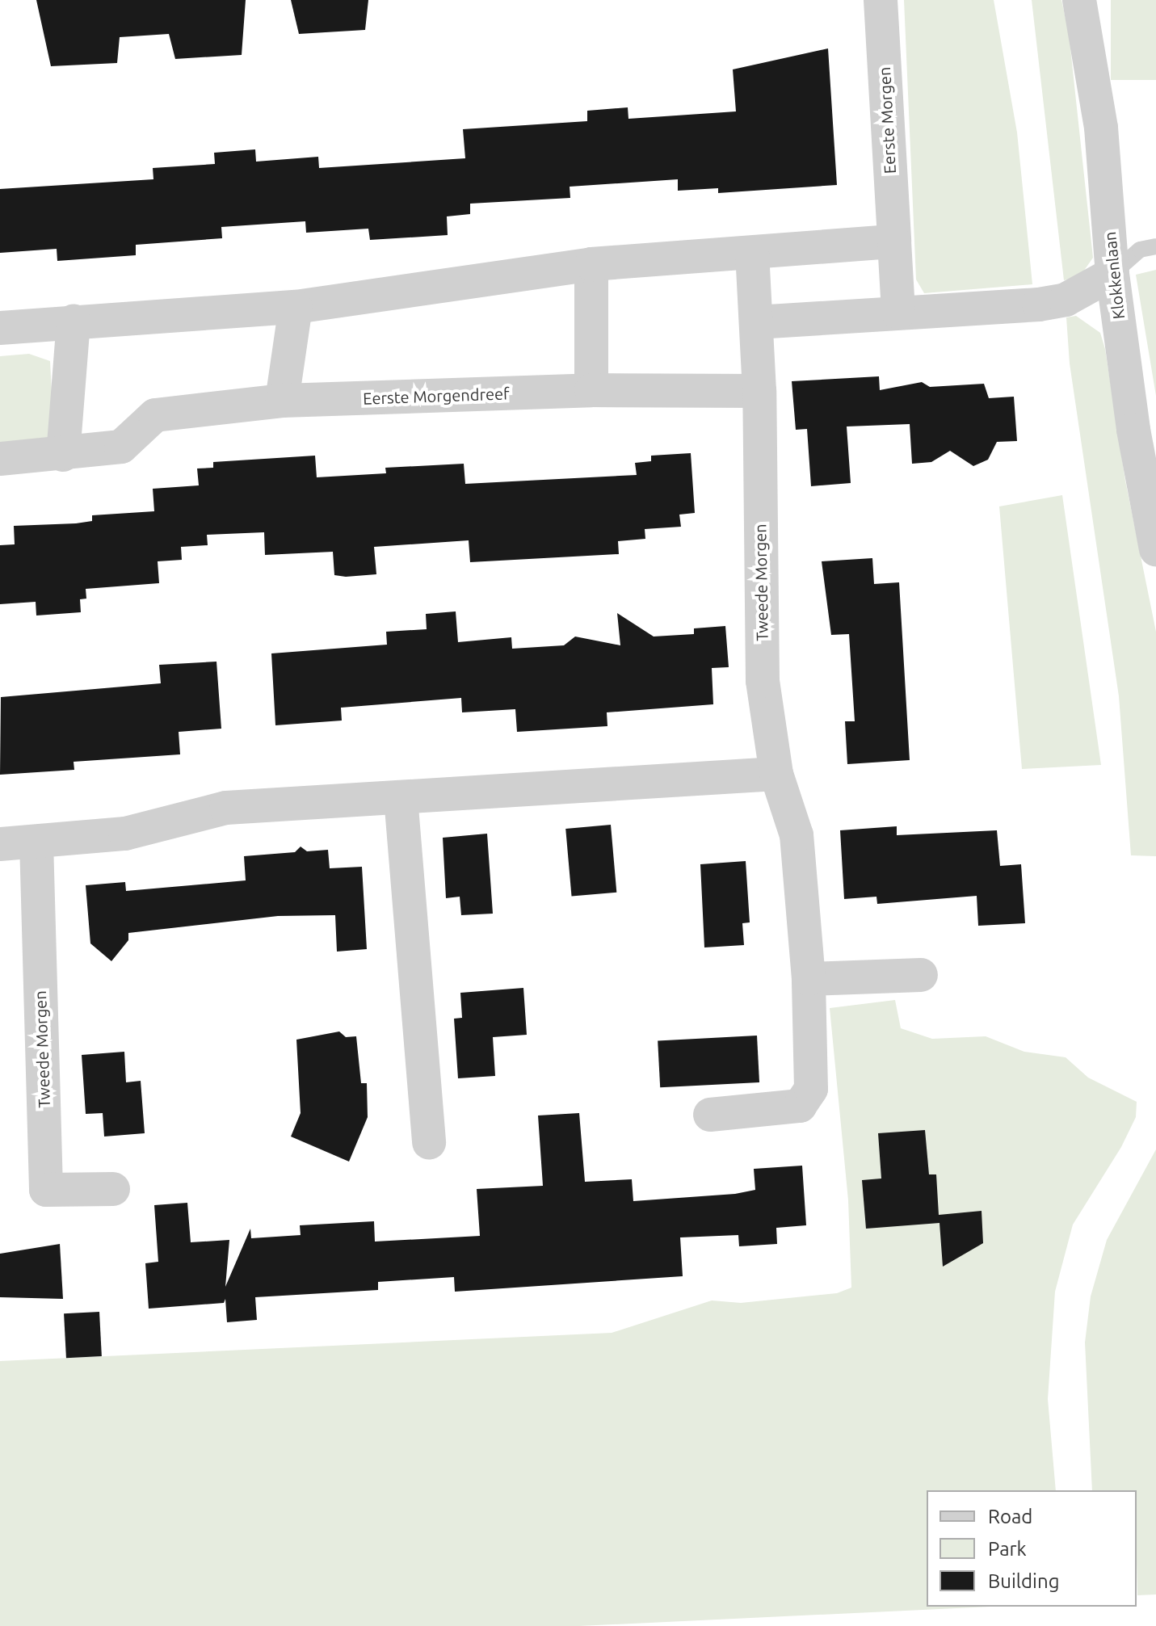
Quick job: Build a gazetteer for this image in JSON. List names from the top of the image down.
{
  "streets": {
    "street": [
      "Eerste Morgen",
      "Klokkenlaan",
      "Eerste Morgendreef",
      "Tweede Morgen"
    ]
  },
  "crossings": [
    ["Eerste Morgendreef", "Tweede Morgen"]
  ],
  "legend": ["Road", "Park", "Building"]
}
